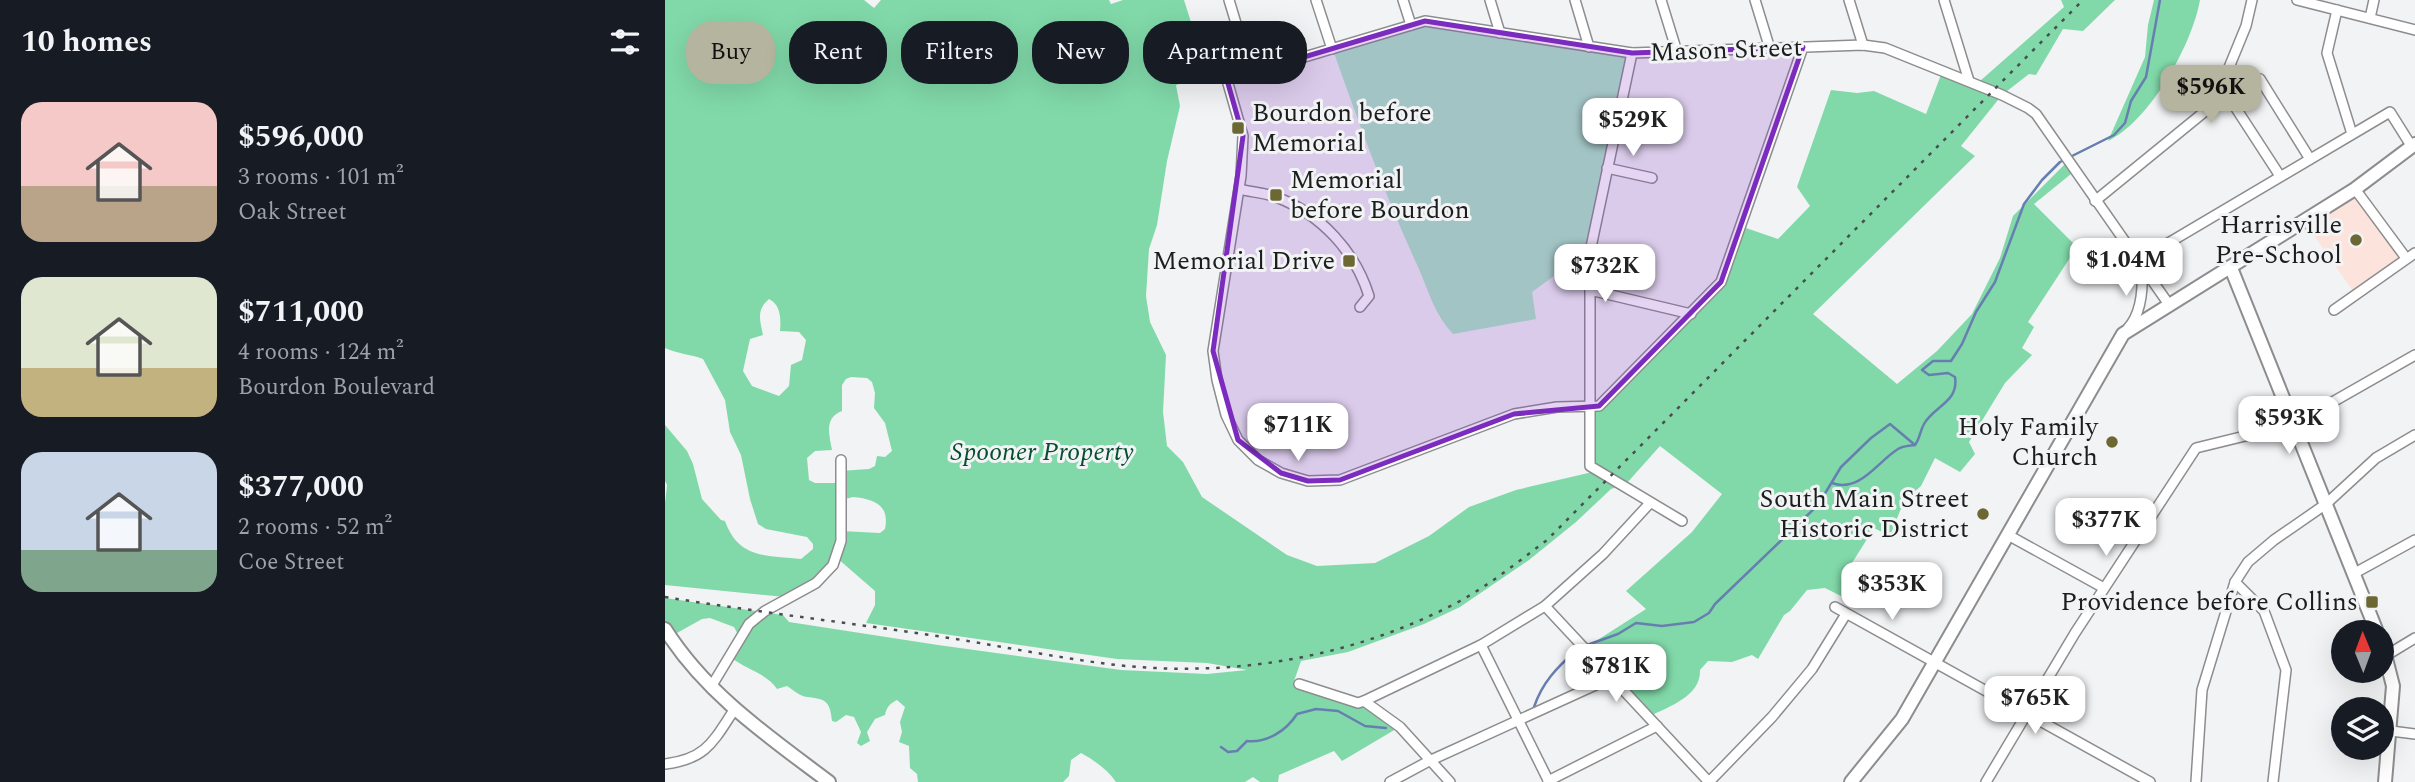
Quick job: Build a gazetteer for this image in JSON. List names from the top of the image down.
{
  "streets": {
    "street": ["Mason Street"]
  },
  "parks": ["Spooner Property"],
  "places": {
    "transit": [
      "Bourdon before Memorial",
      "Memorial before Bourdon",
      "Memorial Drive",
      "Providence before Collins"
    ],
    "other": ["Harrisville Pre-School", "Holy Family Church", "South Main Street Historic District"]
  },
  "north": "top",
  "page": {
    "heading": "10 homes",
    "chip": [
      "Buy",
      "Rent",
      "Filters",
      "New",
      "Apartment"
    ],
    "price": [
      "$596K",
      "$529K",
      "$1.04M",
      "$732K",
      "$593K",
      "$711K",
      "$377K",
      "$353K",
      "$781K",
      "$765K"
    ],
    "list": [
      {
        "name": "$596,000",
        "note": "3 rooms · 101 m² · Oak Street"
      },
      {
        "name": "$711,000",
        "note": "4 rooms · 124 m² · Bourdon Boulevard"
      },
      {
        "name": "$377,000",
        "note": "2 rooms · 52 m² · Coe Street"
      }
    ]
  }
}
